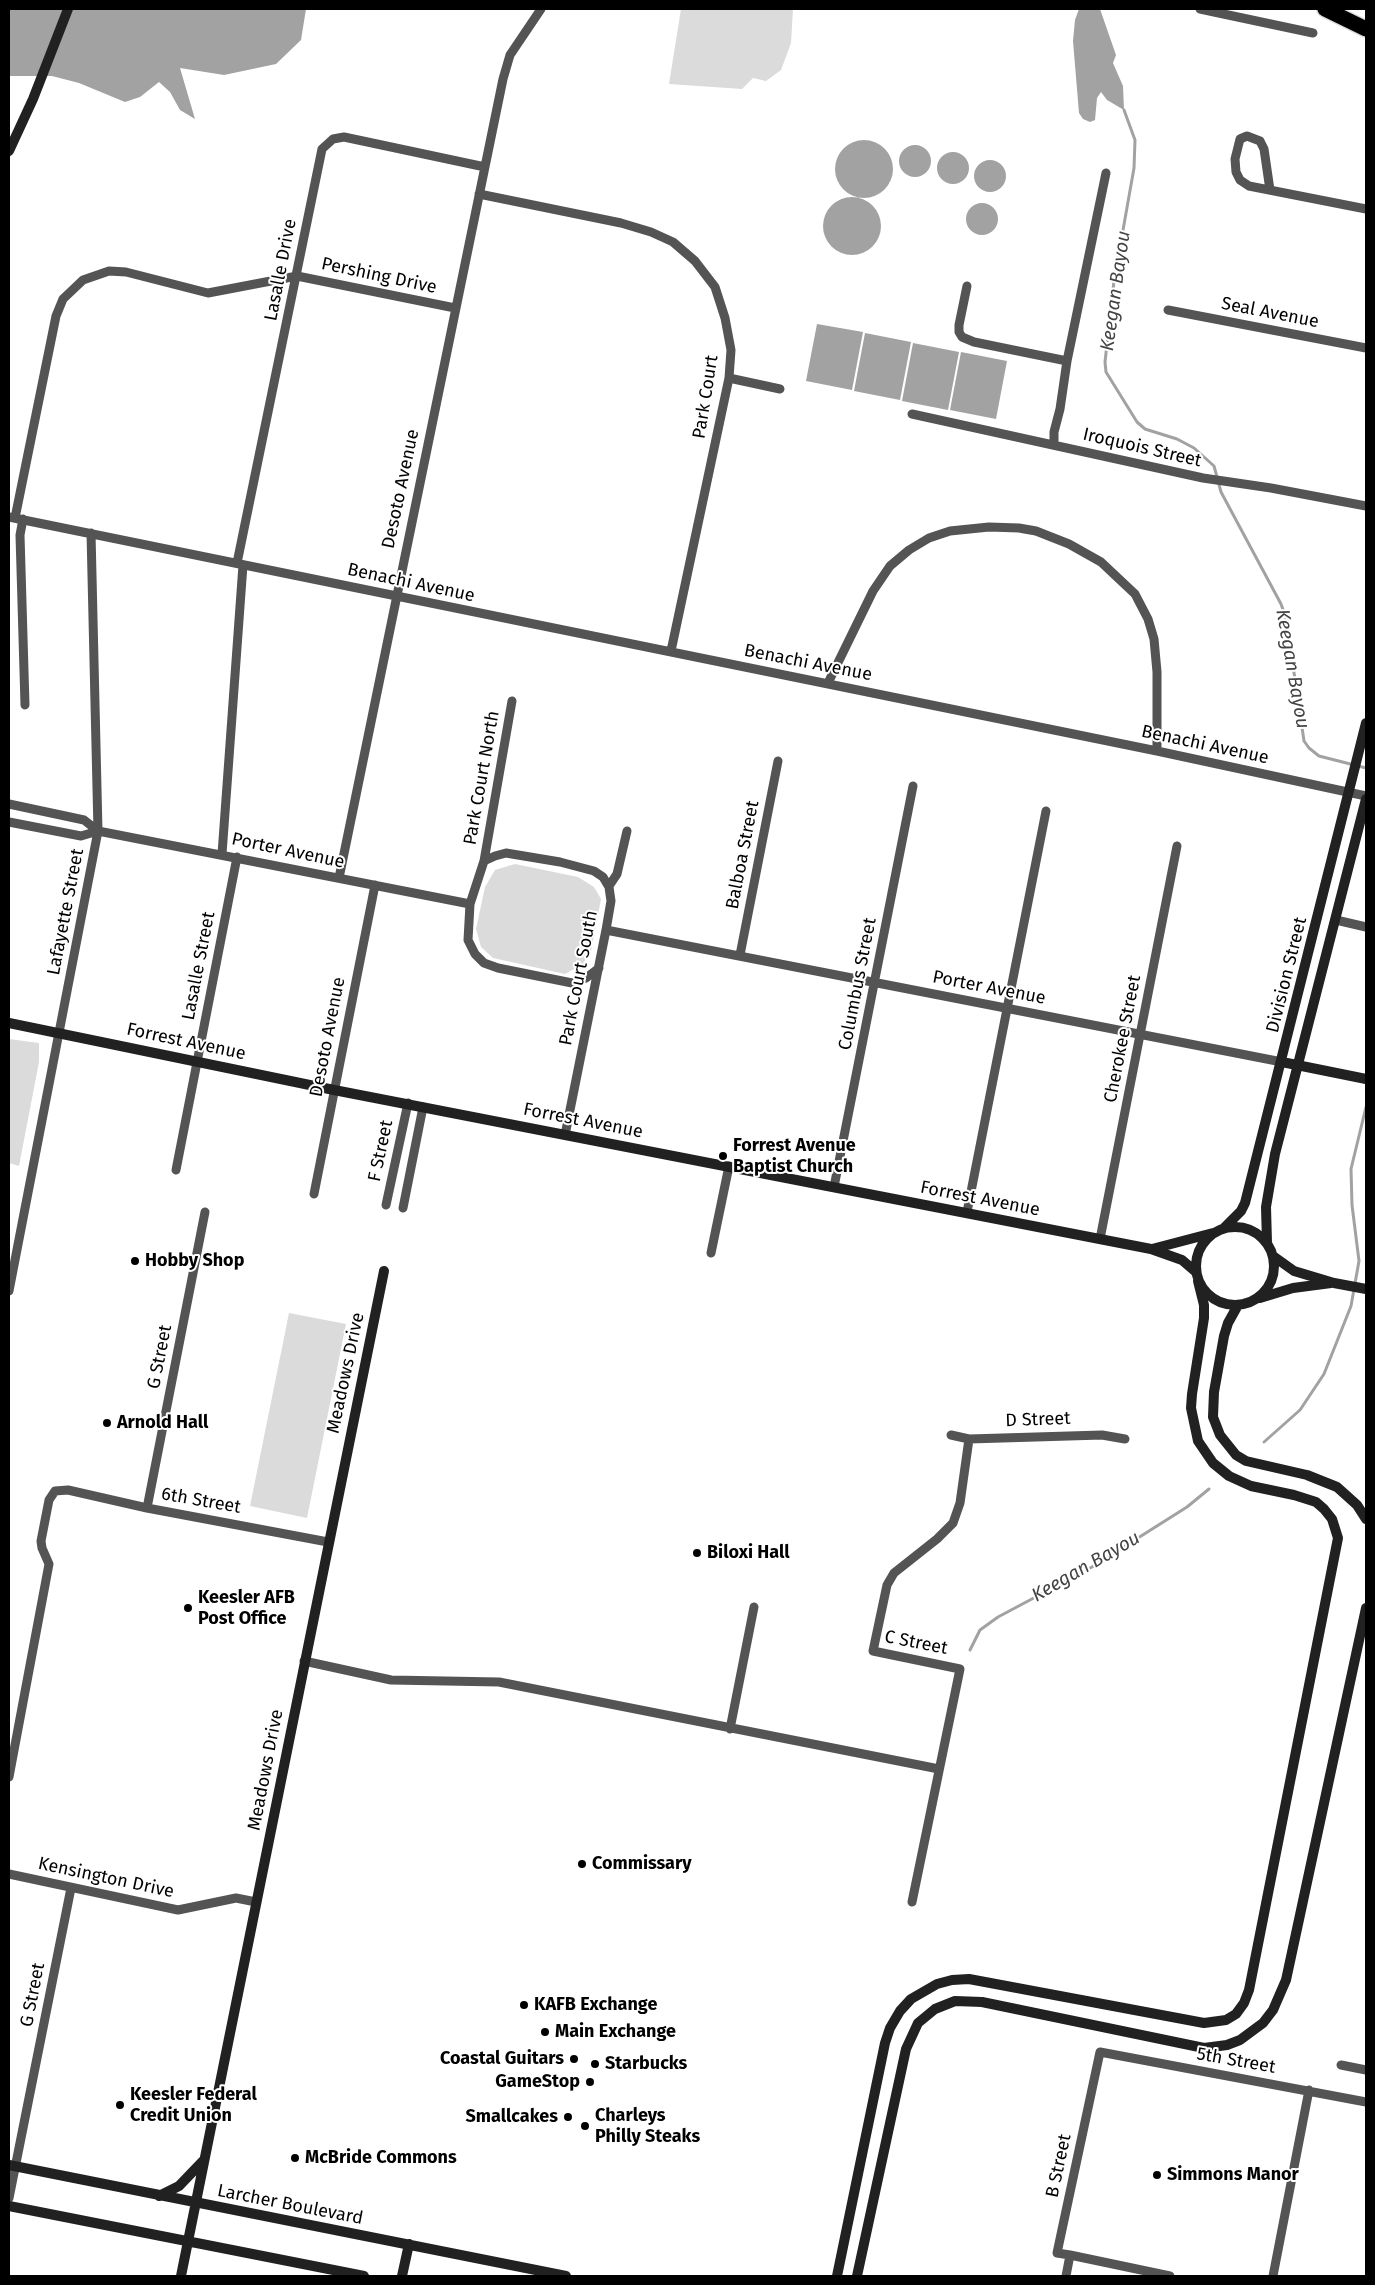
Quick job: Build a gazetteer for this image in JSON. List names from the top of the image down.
{
  "streets": {
    "main road": [
      "Porter Avenue",
      "Division Street",
      "Forrest Avenue",
      "Meadows Drive",
      "Larcher Boulevard"
    ],
    "street": [
      "Lasalle Drive",
      "Pershing Drive",
      "Seal Avenue",
      "Park Court",
      "Iroquois Street",
      "Desoto Avenue",
      "Benachi Avenue",
      "Park Court North",
      "Balboa Street",
      "Lafayette Street",
      "Lasalle Street",
      "Park Court South",
      "Columbus Street",
      "Cherokee Street",
      "F Street",
      "G Street",
      "D Street",
      "6th Street",
      "C Street",
      "Kensington Drive",
      "5th Street",
      "B Street"
    ]
  },
  "crossings": [
    ["Lasalle Drive", "Pershing Drive"],
    ["Lasalle Drive", "Desoto Avenue"],
    ["Lasalle Drive", "Benachi Avenue"],
    ["Pershing Drive", "Desoto Avenue"],
    ["Park Court", "Desoto Avenue"],
    ["Park Court", "Benachi Avenue"],
    ["Desoto Avenue", "Benachi Avenue"],
    ["Desoto Avenue", "Porter Avenue"],
    ["Desoto Avenue", "Forrest Avenue"],
    ["Benachi Avenue", "Lafayette Street"],
    ["Benachi Avenue", "Division Street"],
    ["Park Court North", "Porter Avenue"],
    ["Park Court North", "Park Court South"],
    ["Porter Avenue", "Balboa Street"],
    ["Porter Avenue", "Lafayette Street"],
    ["Porter Avenue", "Lasalle Street"],
    ["Porter Avenue", "Division Street"],
    ["Porter Avenue", "Park Court South"],
    ["Porter Avenue", "Columbus Street"],
    ["Porter Avenue", "Cherokee Street"],
    ["Lafayette Street", "Forrest Avenue"],
    ["Lasalle Street", "Forrest Avenue"],
    ["Division Street", "Forrest Avenue"],
    ["Park Court South", "Forrest Avenue"],
    ["Columbus Street", "Forrest Avenue"],
    ["Cherokee Street", "Forrest Avenue"],
    ["Forrest Avenue", "F Street"],
    ["G Street", "6th Street"],
    ["G Street", "Kensington Drive"],
    ["G Street", "Larcher Boulevard"],
    ["Meadows Drive", "6th Street"],
    ["Meadows Drive", "Kensington Drive"],
    ["Meadows Drive", "Larcher Boulevard"],
    ["D Street", "C Street"],
    ["5th Street", "B Street"]
  ],
  "water": ["Keegan Bayou"],
  "places": [
    "Forrest Avenue Baptist Church",
    "Hobby Shop",
    "Arnold Hall",
    "Biloxi Hall",
    "Keesler AFB Post Office",
    "Commissary",
    "KAFB Exchange",
    "Main Exchange",
    "Coastal Guitars",
    "Starbucks",
    "GameStop",
    "Keesler Federal Credit Union",
    "Smallcakes",
    "Charleys Philly Steaks",
    "McBride Commons",
    "Simmons Manor"
  ]
}
